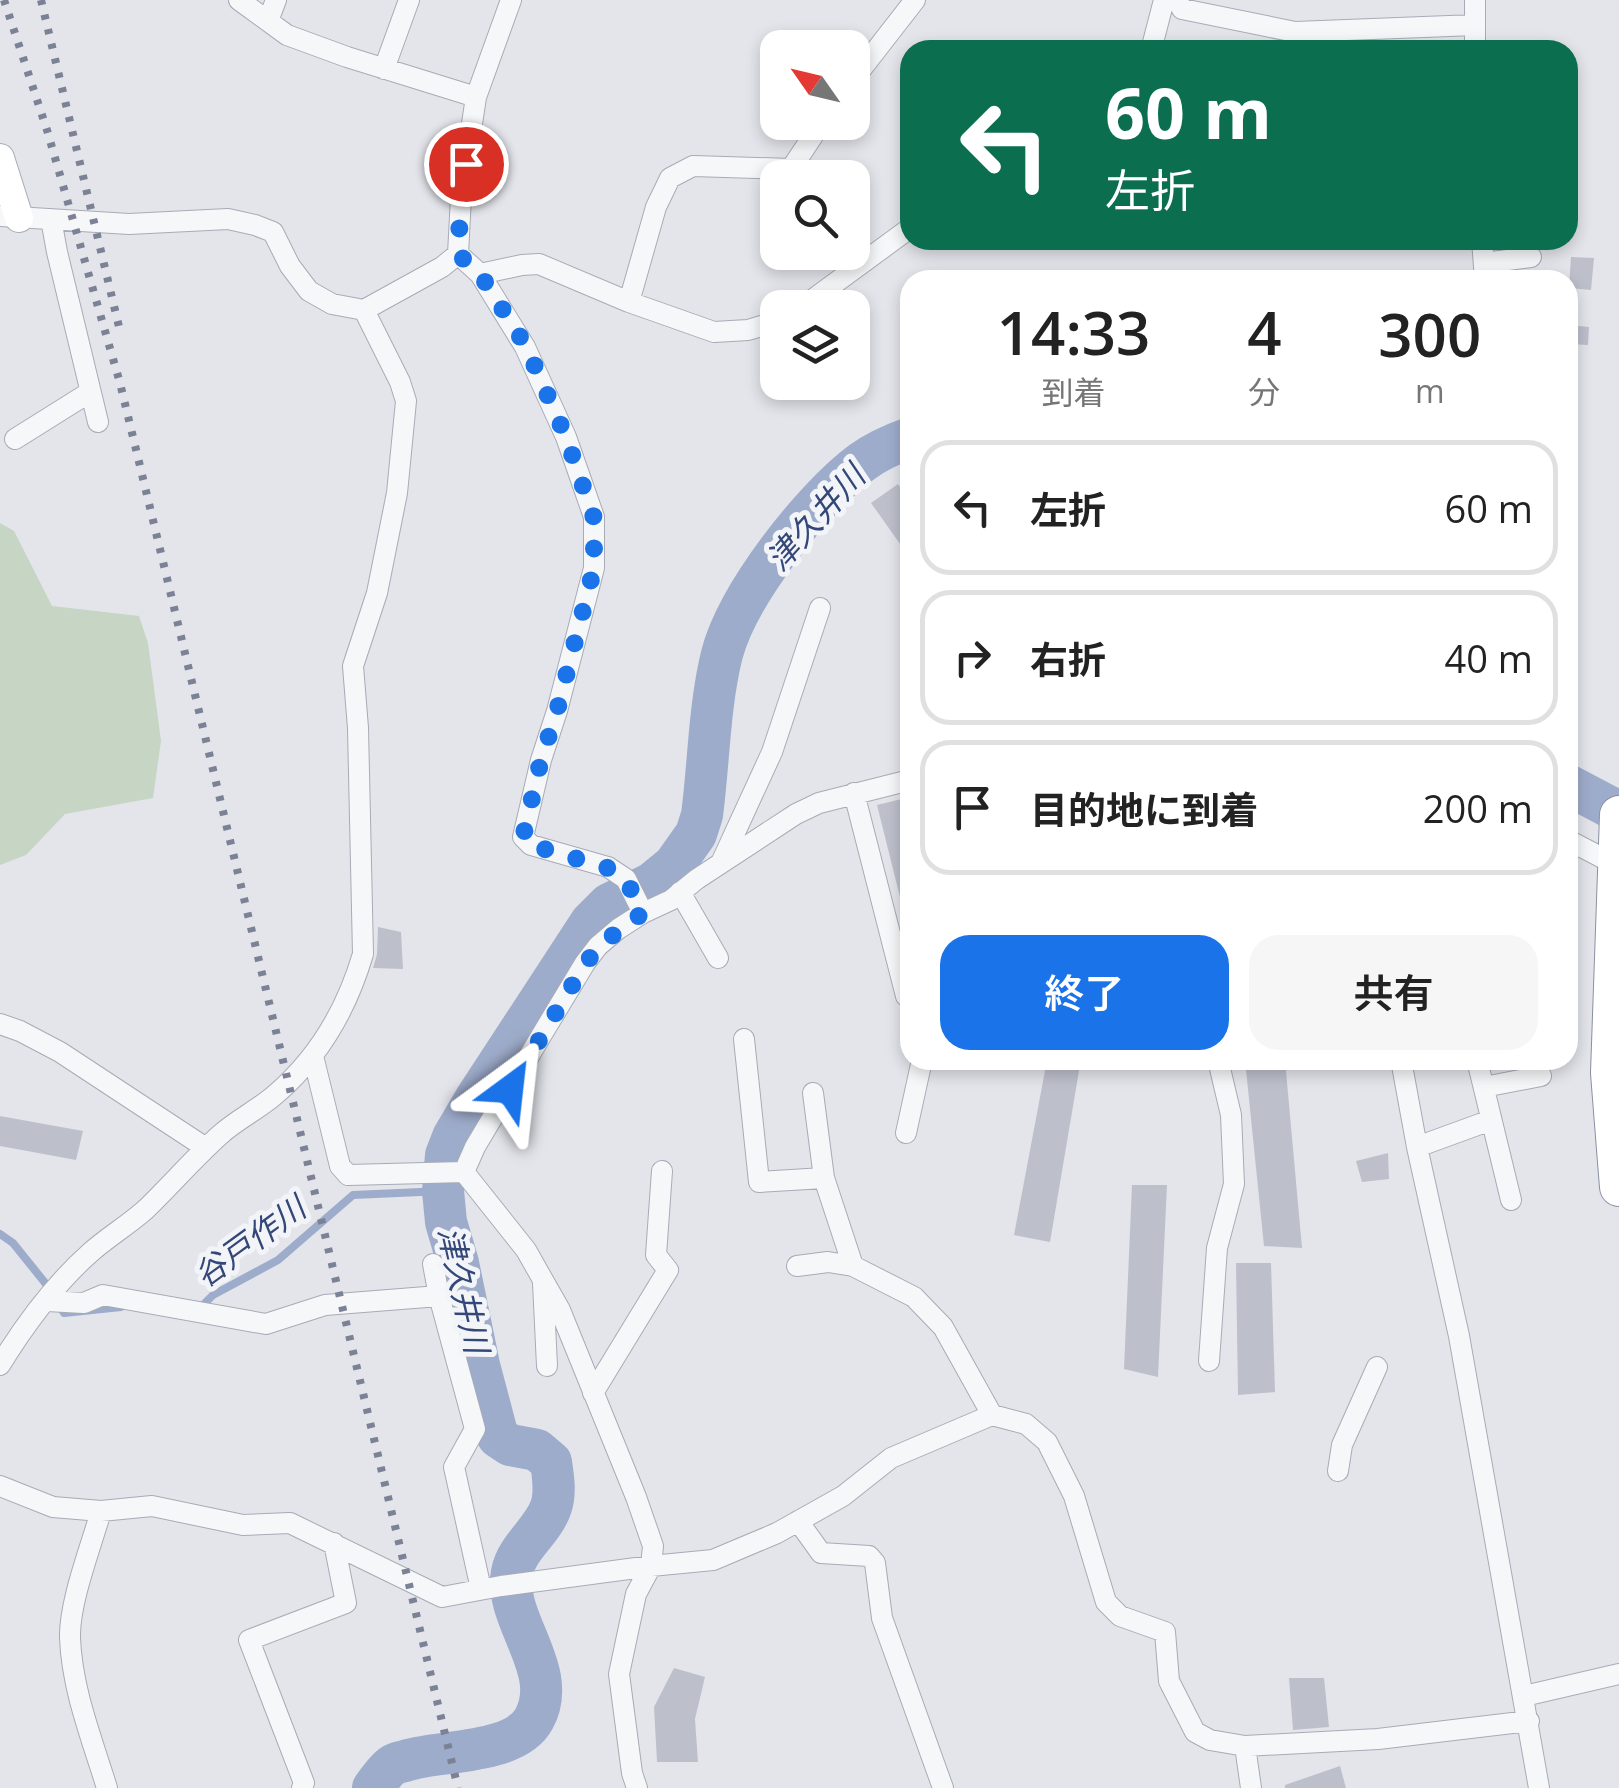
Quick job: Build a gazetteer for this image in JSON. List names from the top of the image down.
{
  "water": ["津久井川", "谷戸作川"],
  "north": "top left",
  "page": {
    "turn": ["60 m", "左折"],
    "eta": [
      "14:33",
      "到着",
      "4",
      "分",
      "300",
      "m"
    ],
    "list": [
      {
        "name": "左折",
        "value": "60 m"
      },
      {
        "name": "右折",
        "value": "40 m"
      },
      {
        "name": "目的地に到着",
        "value": "200 m"
      }
    ],
    "buttons": ["終了", "共有"]
  }
}
